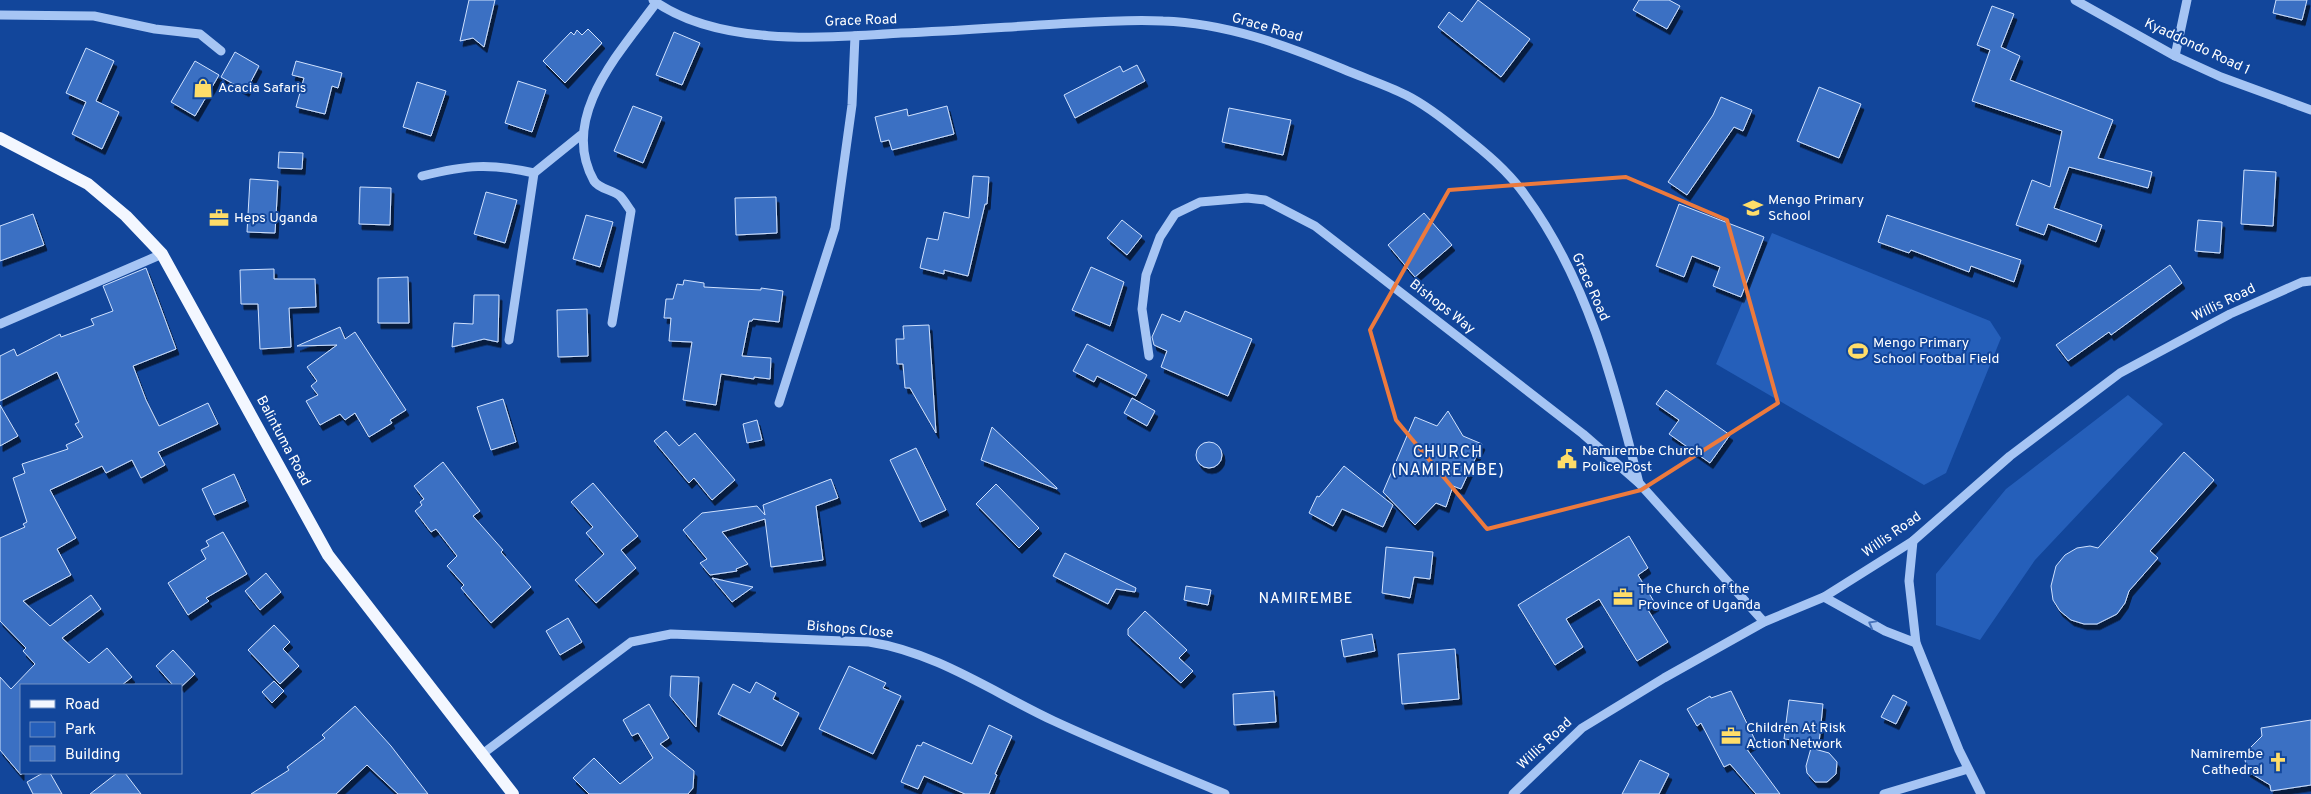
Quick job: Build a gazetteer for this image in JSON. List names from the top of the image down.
{
  "streets": {
    "main road": ["Balintuma Road"],
    "street": [
      "Grace Road",
      "Kyaddondo Road 1",
      "Willis Road",
      "Bishops Way",
      "Bishops Close"
    ]
  },
  "crossings": [
    ["Grace Road", "Bishops Way"],
    ["Willis Road", "Bishops Way"],
    ["Balintuma Road", "Bishops Close"]
  ],
  "districts": ["CHURCH (NAMIREMBE)", "NAMIREMBE"],
  "places": {
    "shop": ["Acacia Safaris"],
    "school or university": ["Mengo Primary School"],
    "office": ["Heps Uganda", "The Church of the Province of Uganda", "Children At Risk Action Network"],
    "sports": ["Mengo Primary School Footbal Field"],
    "public building": ["Namirembe Church Police Post"],
    "church": ["Namirembe Cathedral"]
  },
  "legend": ["Road", "Park", "Building"]
}
